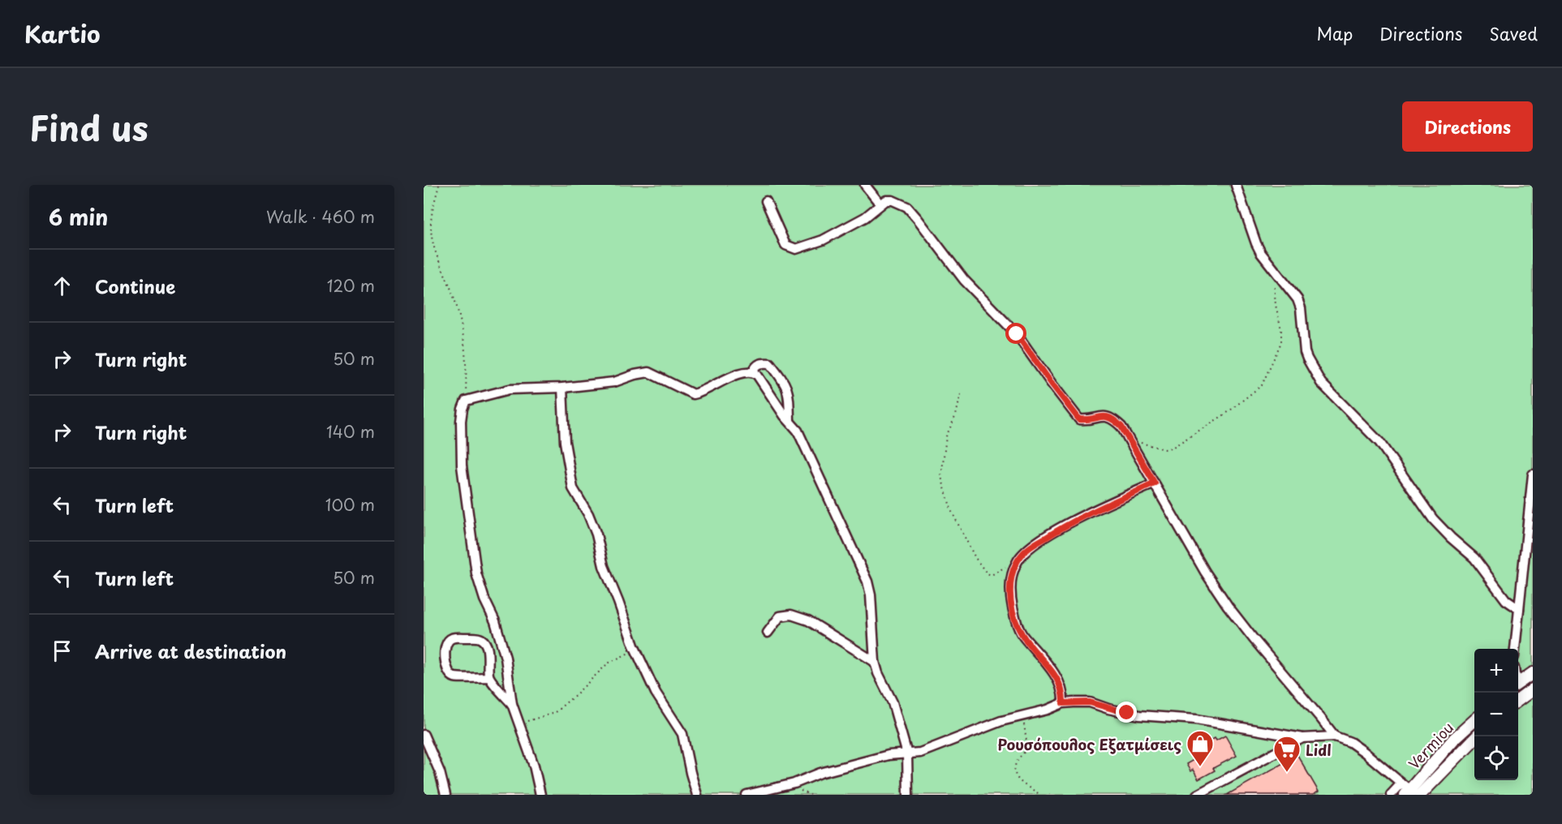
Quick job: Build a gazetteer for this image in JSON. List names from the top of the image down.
{
  "streets": {
    "main road": ["Vermiou"]
  },
  "places": {
    "shop": ["Ρουσόπουλος Εξατμίσεις"],
    "supermarket": ["Lidl"]
  },
  "page": {
    "header": "Kartio",
    "nav": ["Map", "Directions", "Saved"],
    "title": "Find us",
    "buttons": "Directions",
    "heading": ["6 min", "Walk · 460 m"],
    "list": [
      ["Continue", "120 m"],
      ["Turn right", "50 m"],
      ["Turn right", "140 m"],
      ["Turn left", "100 m"],
      ["Turn left", "50 m"],
      "Arrive at destination"
    ],
    "map_buttons": ["+", "−"]
  }
}
